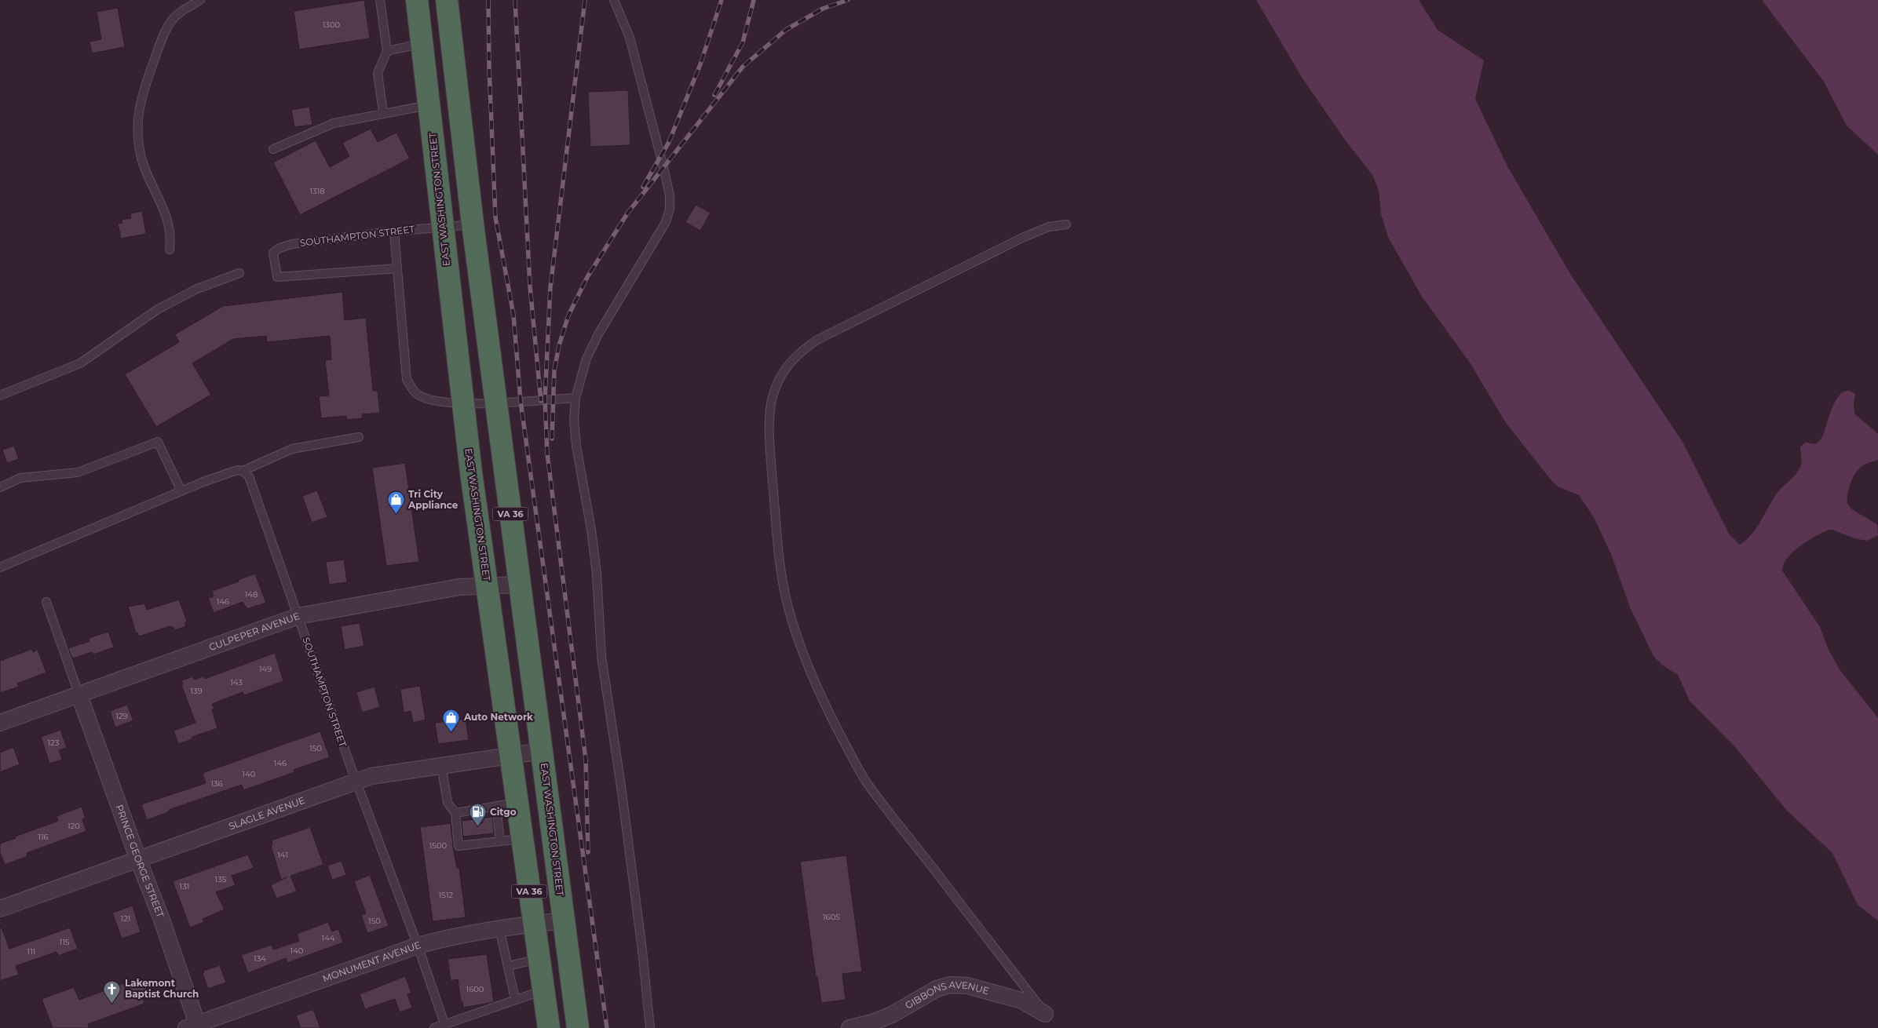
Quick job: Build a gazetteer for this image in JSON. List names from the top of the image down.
{
  "streets": {
    "highway": ["EAST WASHINGTON STREET", "VA 36"],
    "street": [
      "CULPEPER AVENUE",
      "SLAGLE AVENUE",
      "PRINCE GEORGE STREET",
      "MONUMENT AVENUE",
      "GIBBONS AVENUE"
    ],
    "lane": ["SOUTHAMPTON STREET"]
  },
  "crossings": [
    ["EAST WASHINGTON STREET", "SOUTHAMPTON STREET"],
    ["EAST WASHINGTON STREET", "CULPEPER AVENUE"],
    ["EAST WASHINGTON STREET", "SLAGLE AVENUE"],
    ["EAST WASHINGTON STREET", "MONUMENT AVENUE"],
    ["SOUTHAMPTON STREET", "CULPEPER AVENUE"],
    ["SOUTHAMPTON STREET", "SLAGLE AVENUE"],
    ["SOUTHAMPTON STREET", "MONUMENT AVENUE"],
    ["CULPEPER AVENUE", "PRINCE GEORGE STREET"],
    ["SLAGLE AVENUE", "PRINCE GEORGE STREET"],
    ["PRINCE GEORGE STREET", "MONUMENT AVENUE"]
  ],
  "places": {
    "shop": ["Tri City Appliance", "Auto Network"],
    "fuel station": ["Citgo"],
    "church": ["Lakemont Baptist Church"]
  },
  "house_numbers": [
    "1300",
    "1318",
    "148",
    "146",
    "149",
    "143",
    "139",
    "129",
    "123",
    "150",
    "146",
    "140",
    "136",
    "120",
    "116",
    "1500",
    "141",
    "135",
    "131",
    "1512",
    "1605",
    "121",
    "150",
    "144",
    "115",
    "140",
    "111",
    "134",
    "1600"
  ]
}
